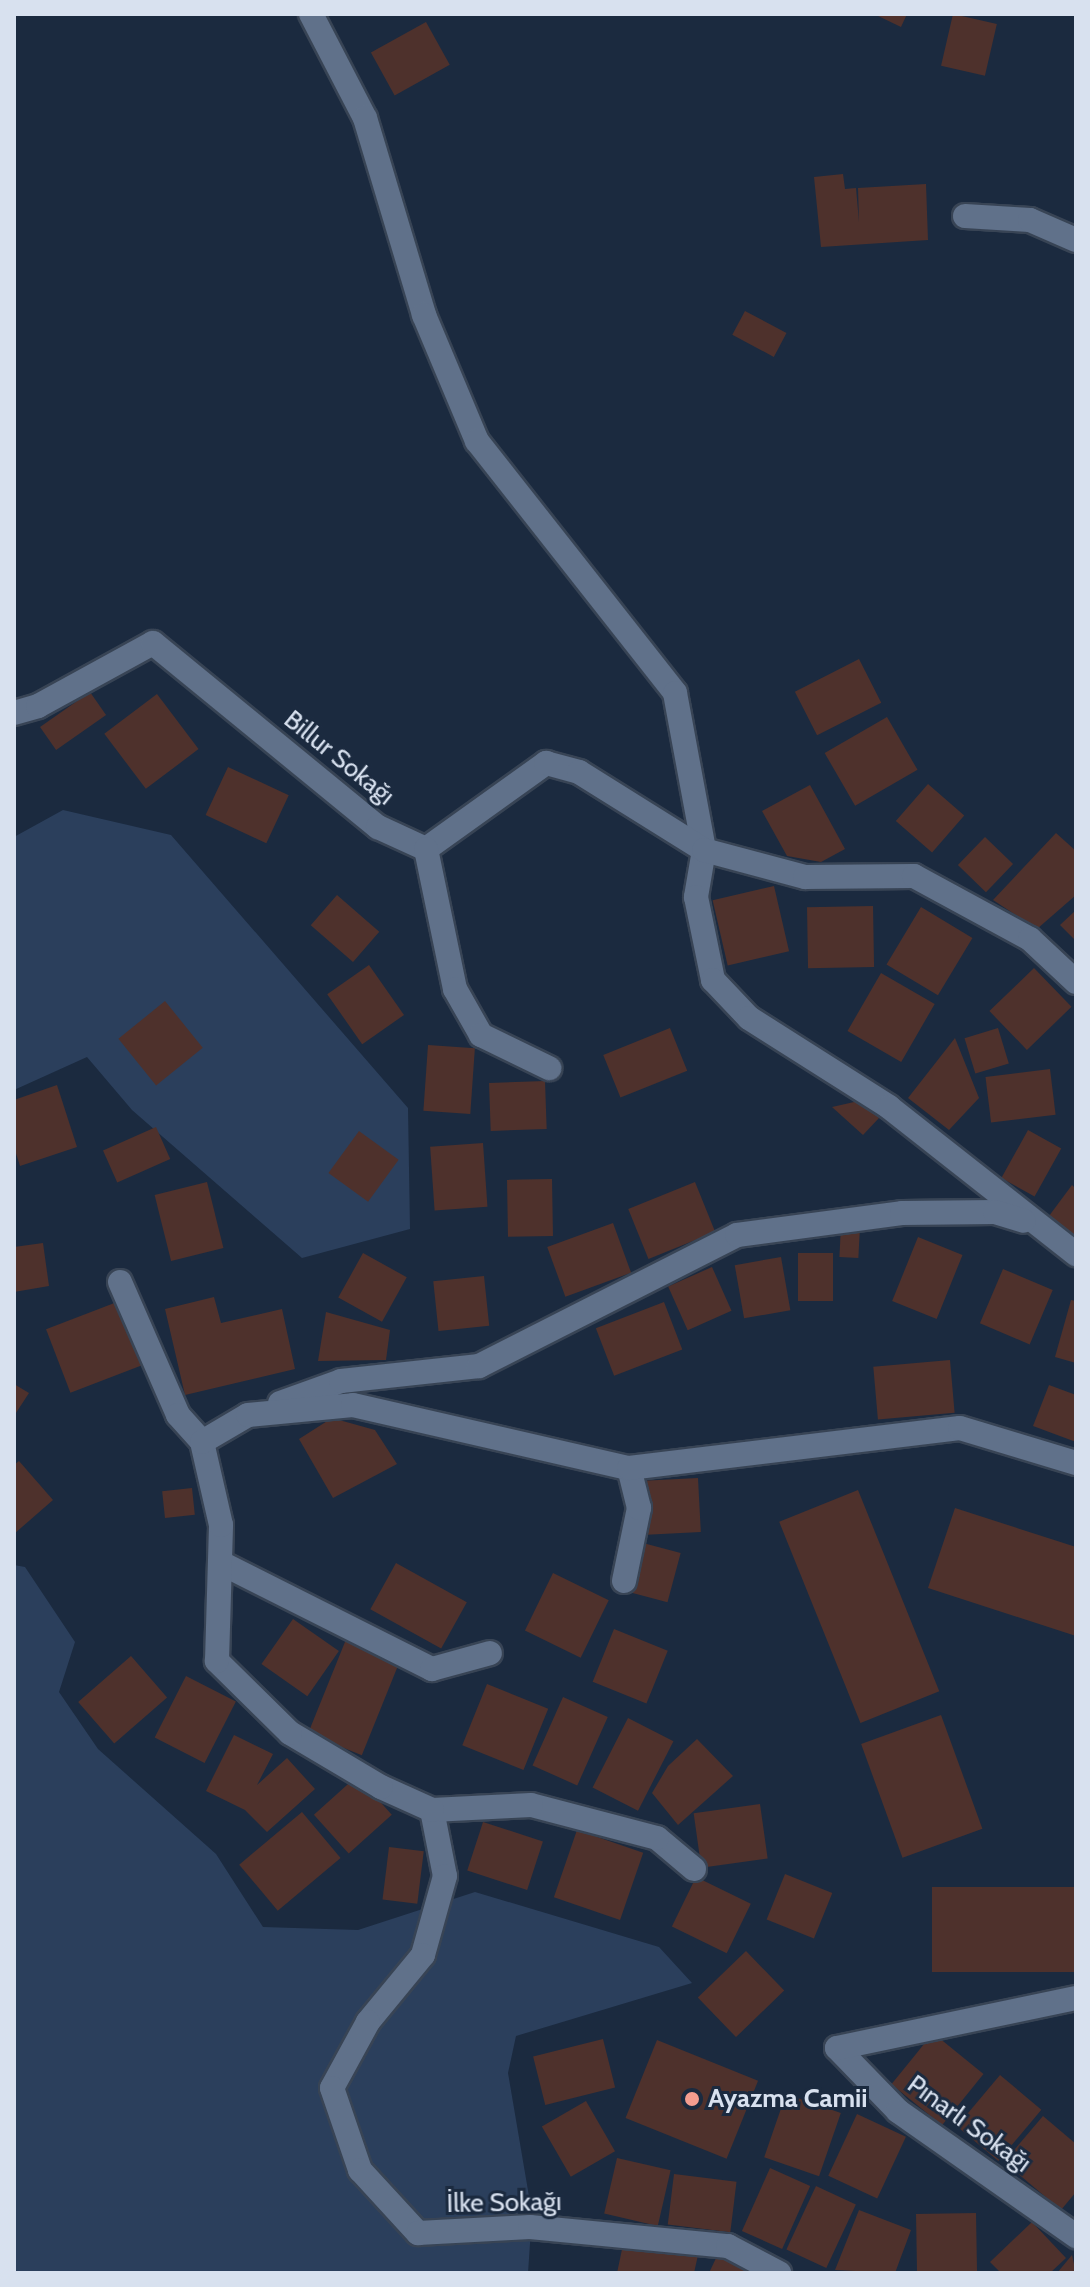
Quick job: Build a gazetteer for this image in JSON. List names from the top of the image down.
{
  "streets": {
    "street": ["Billur Sokağı", "Pınarlı Sokağı", "İlke Sokağı"]
  },
  "places": ["Ayazma Camii"]
}
